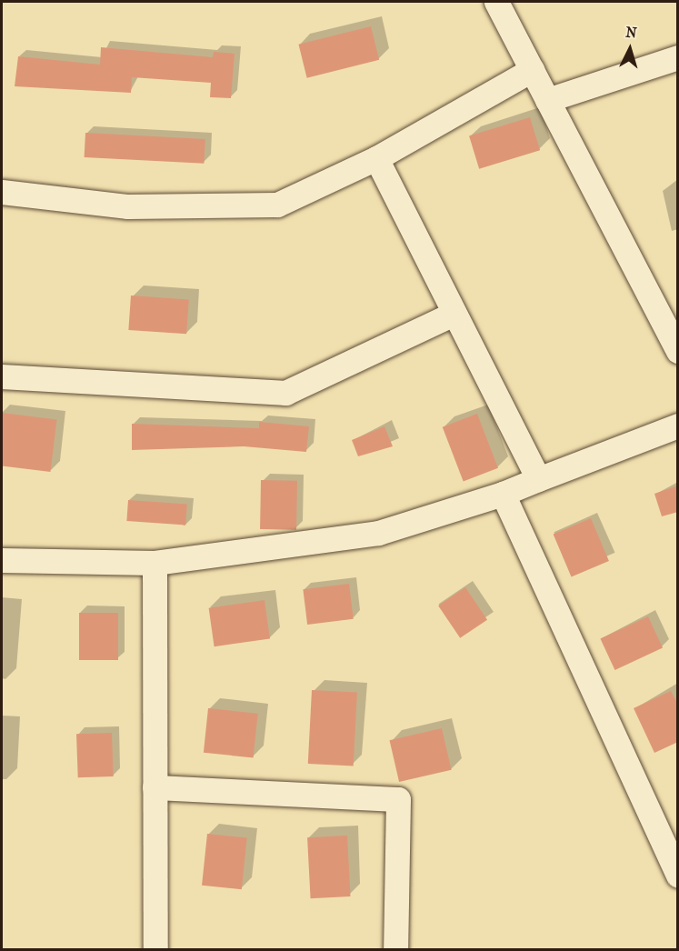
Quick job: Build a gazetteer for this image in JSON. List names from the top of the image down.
{
  "north": "top"
}
